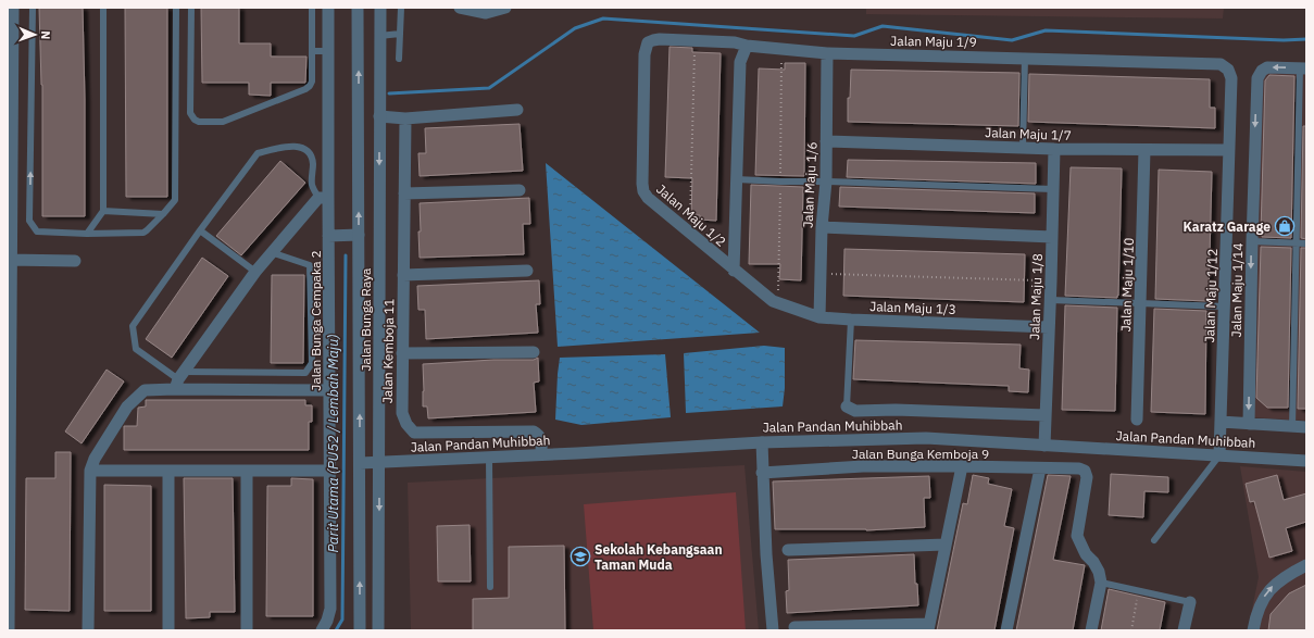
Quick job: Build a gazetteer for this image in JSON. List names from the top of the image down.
{
  "streets": {
    "street": [
      "Jalan Maju 1/9",
      "Jalan Maju 1/7",
      "Jalan Maju 1/6",
      "Jalan Maju 1/2",
      "Jalan Maju 1/10",
      "Jalan Maju 1/14",
      "Jalan Maju 1/12",
      "Jalan Maju 1/8",
      "Jalan Maju 1/3",
      "Jalan Bunga Raya",
      "Jalan Bunga Cempaka 2",
      "Jalan Kemboja 11",
      "Jalan Pandan Muhibbah",
      "Jalan Bunga Kemboja 9"
    ]
  },
  "crossings": [
    ["Jalan Maju 1/9", "Jalan Maju 1/6"],
    ["Jalan Maju 1/9", "Jalan Maju 1/2"],
    ["Jalan Maju 1/9", "Jalan Maju 1/12"],
    ["Jalan Maju 1/7", "Jalan Maju 1/6"],
    ["Jalan Maju 1/7", "Jalan Maju 1/10"],
    ["Jalan Maju 1/7", "Jalan Maju 1/12"],
    ["Jalan Maju 1/7", "Jalan Maju 1/8"],
    ["Jalan Maju 1/6", "Jalan Maju 1/3"],
    ["Jalan Maju 1/2", "Jalan Maju 1/3"],
    ["Jalan Maju 1/12", "Jalan Pandan Muhibbah"],
    ["Jalan Maju 1/8", "Jalan Maju 1/3"],
    ["Jalan Maju 1/8", "Jalan Pandan Muhibbah"],
    ["Jalan Bunga Raya", "Jalan Pandan Muhibbah"],
    ["Jalan Kemboja 11", "Jalan Pandan Muhibbah"]
  ],
  "one_way": ["Jalan Maju 1/14"],
  "water": ["Parit Utama (PU52 / Lembah Maju)"],
  "places": {
    "shop": ["Karatz Garage"],
    "school or university": ["Sekolah Kebangsaan Taman Muda"]
  },
  "north": "right"
}
